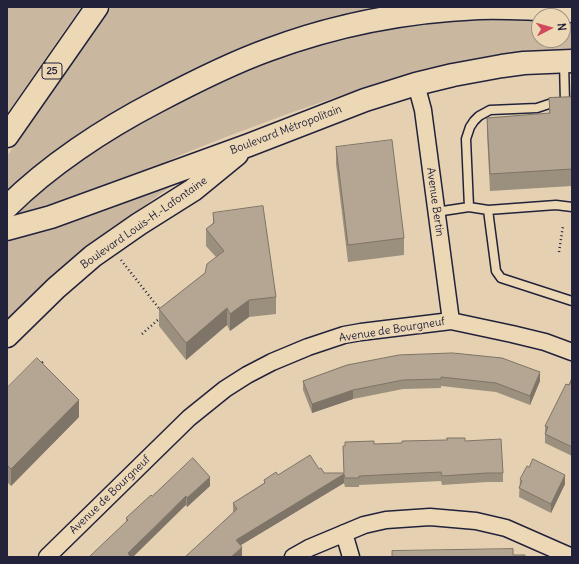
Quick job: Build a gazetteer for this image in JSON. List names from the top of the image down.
{
  "streets": {
    "main road": ["25", "Boulevard Métropolitain", "Boulevard Louis-H.-Lafontaine"],
    "street": ["Avenue Bertin", "Avenue de Bourgneuf"]
  },
  "crossings": [
    ["Boulevard Métropolitain", "Avenue Bertin"],
    ["Boulevard Métropolitain", "Boulevard Louis-H.-Lafontaine"],
    ["Avenue Bertin", "Avenue de Bourgneuf"]
  ],
  "north": "right"
}
